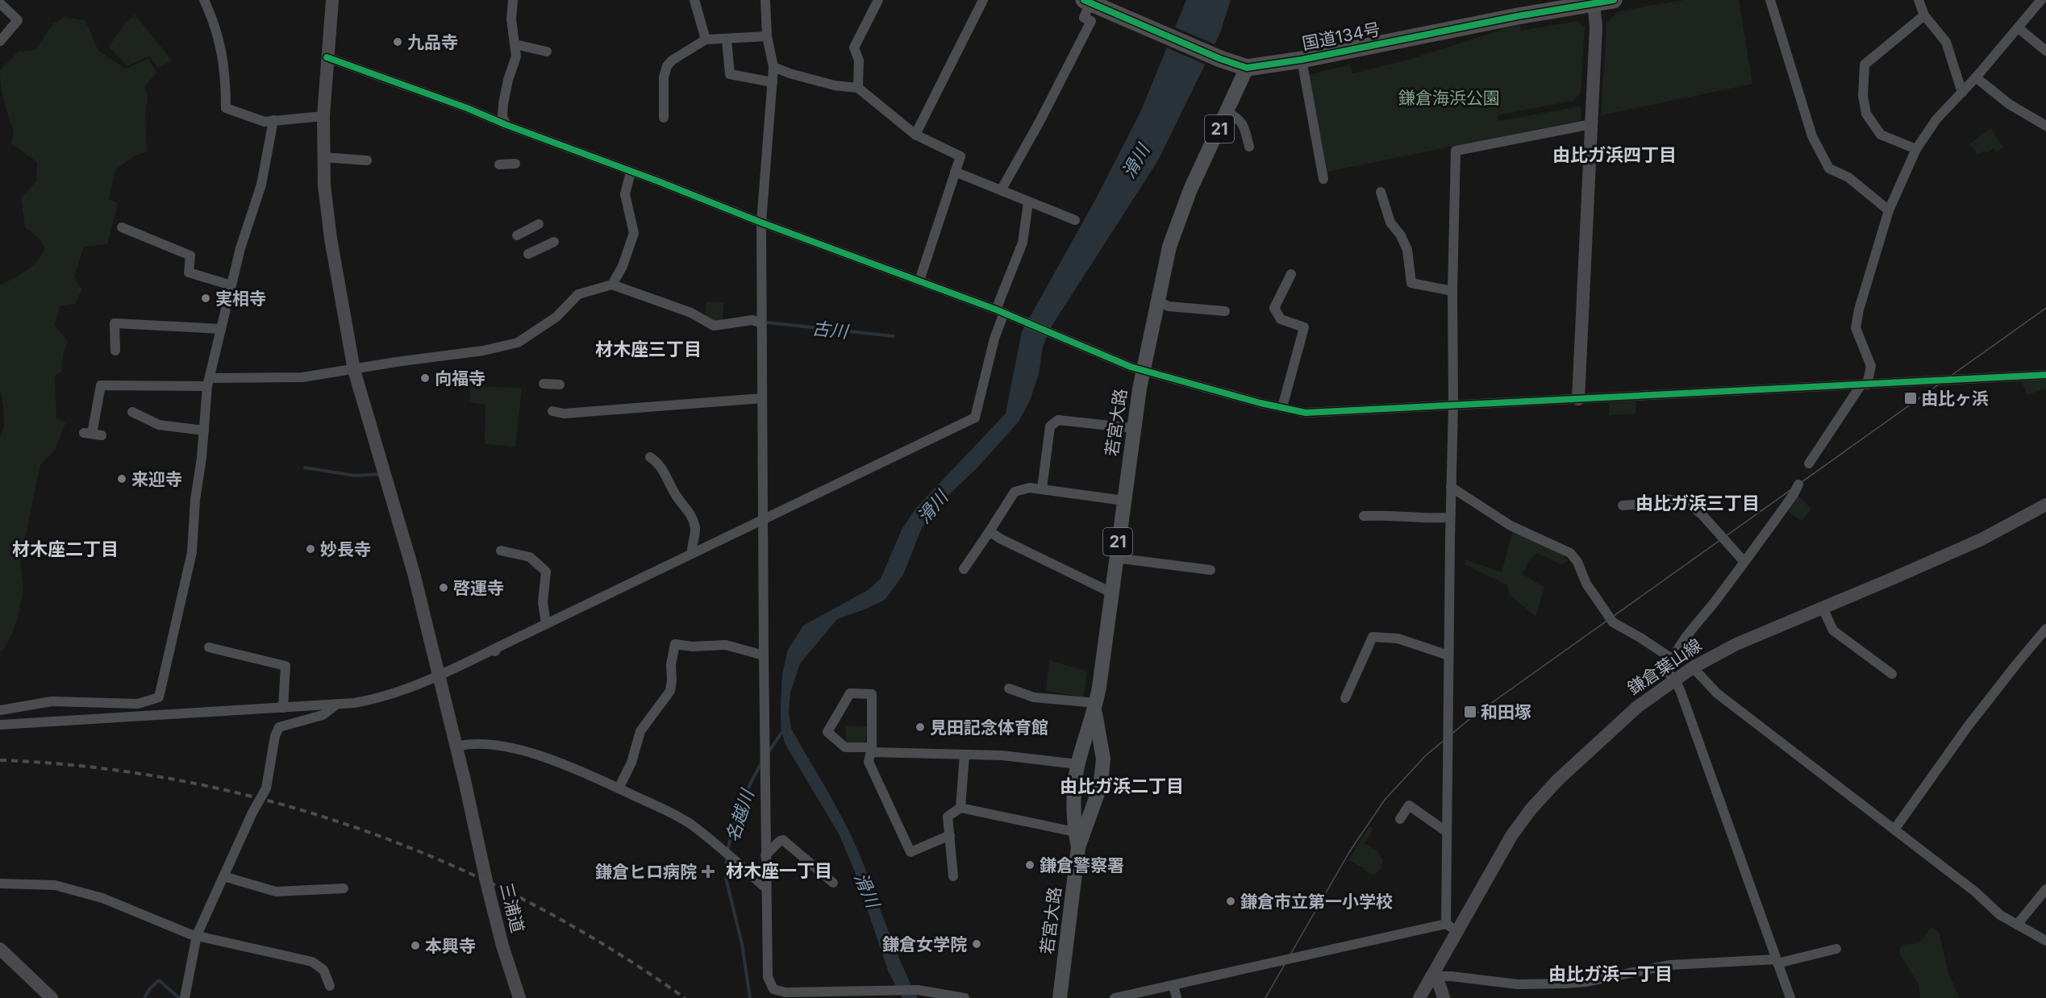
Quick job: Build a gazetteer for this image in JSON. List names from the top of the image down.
{
  "streets": {
    "highway": ["国道134号"],
    "main road": ["21", "若宮大路"],
    "street": ["鎌倉葉山線", "三浦道"]
  },
  "crossings": [
    ["国道134号", "若宮大路"]
  ],
  "districts": [
    "由比ガ浜四丁目",
    "材木座三丁目",
    "由比ガ浜三丁目",
    "材木座二丁目",
    "由比ガ浜二丁目",
    "材木座一丁目",
    "由比ガ浜一丁目"
  ],
  "water": ["滑川", "古川", "名越川"],
  "parks": ["鎌倉海浜公園"],
  "places": {
    "other": [
      "九品寺",
      "実相寺",
      "向福寺",
      "来迎寺",
      "妙長寺",
      "啓運寺",
      "見田記念体育館",
      "鎌倉警察署",
      "鎌倉市立第一小学校",
      "鎌倉女学院",
      "本興寺"
    ],
    "transit": ["由比ヶ浜", "和田塚"],
    "health": ["鎌倉ヒロ病院"]
  }
}
